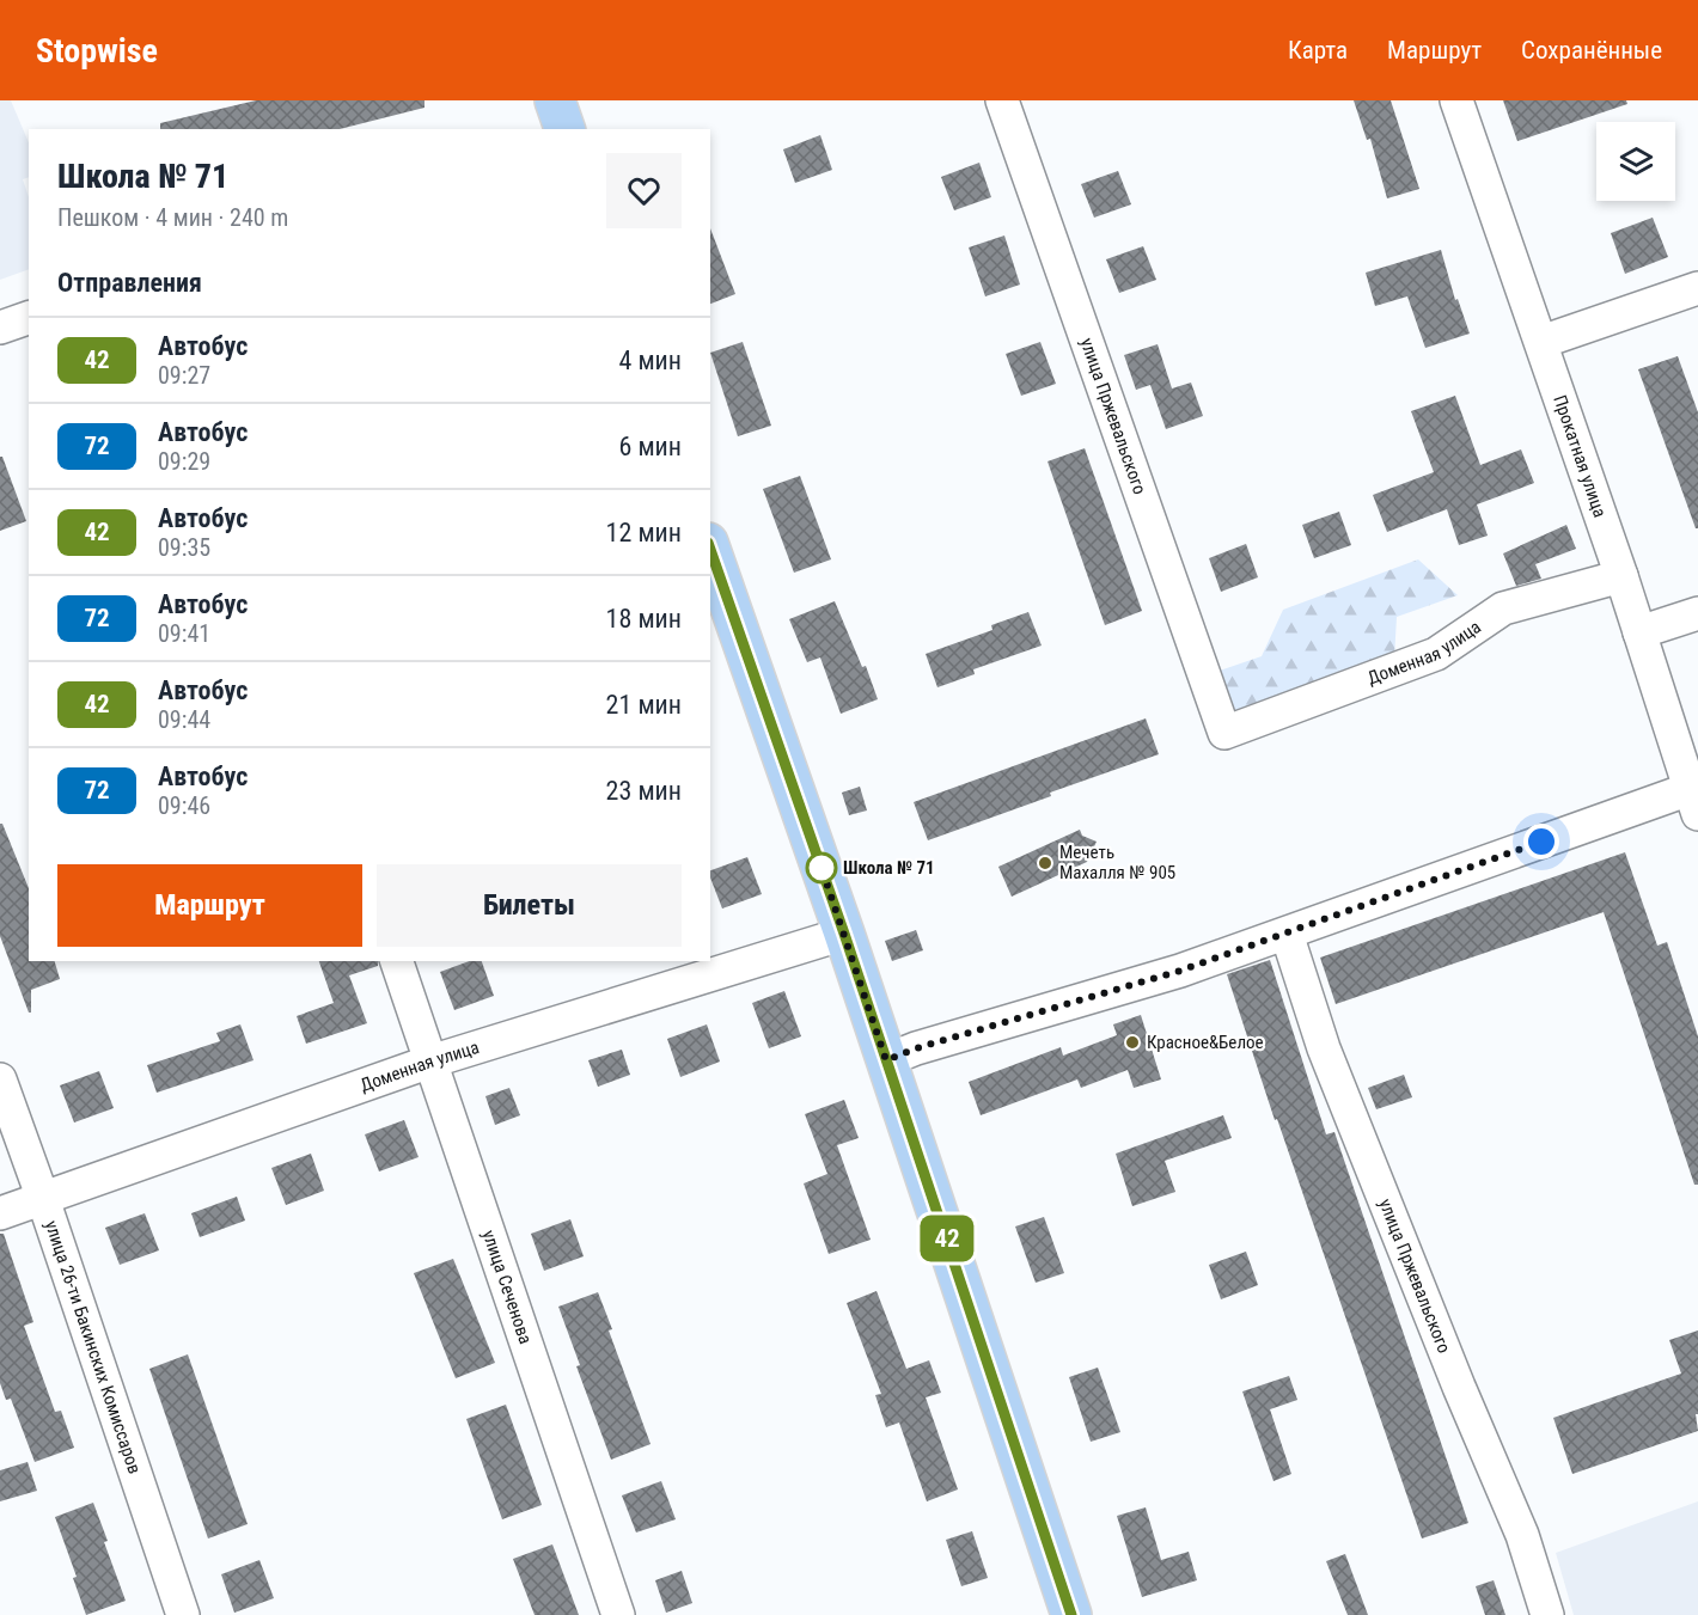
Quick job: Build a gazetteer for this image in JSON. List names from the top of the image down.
{
  "streets": {
    "street": [
      "улица Пржевальского",
      "Прокатная улица",
      "Доменная улица",
      "улица Сеченова",
      "улица 26-ти Бакинских Комиссаров"
    ]
  },
  "crossings": [
    ["улица Пржевальского", "Доменная улица"],
    ["Прокатная улица", "Доменная улица"],
    ["Доменная улица", "улица Сеченова"],
    ["Доменная улица", "улица 26-ти Бакинских Комиссаров"]
  ],
  "places": ["Мечеть Махалля № 905", "Школа № 71", "Красное&Белое"],
  "lines": ["bus line 42"],
  "page": {
    "header": "Stopwise",
    "nav": ["Карта", "Маршрут", "Сохранённые"],
    "on_map": "42",
    "heading": [
      ["Школа № 71", "Пешком · 4 мин · 240 m"],
      "Отправления"
    ],
    "list": [
      {
        "mark": "42",
        "name": "Автобус",
        "note": "09:27",
        "value": "4 мин"
      },
      {
        "mark": "72",
        "name": "Автобус",
        "note": "09:29",
        "value": "6 мин"
      },
      {
        "mark": "42",
        "name": "Автобус",
        "note": "09:35",
        "value": "12 мин"
      },
      {
        "mark": "72",
        "name": "Автобус",
        "note": "09:41",
        "value": "18 мин"
      },
      {
        "mark": "42",
        "name": "Автобус",
        "note": "09:44",
        "value": "21 мин"
      },
      {
        "mark": "72",
        "name": "Автобус",
        "note": "09:46",
        "value": "23 мин"
      }
    ],
    "buttons": ["Маршрут", "Билеты"]
  }
}
